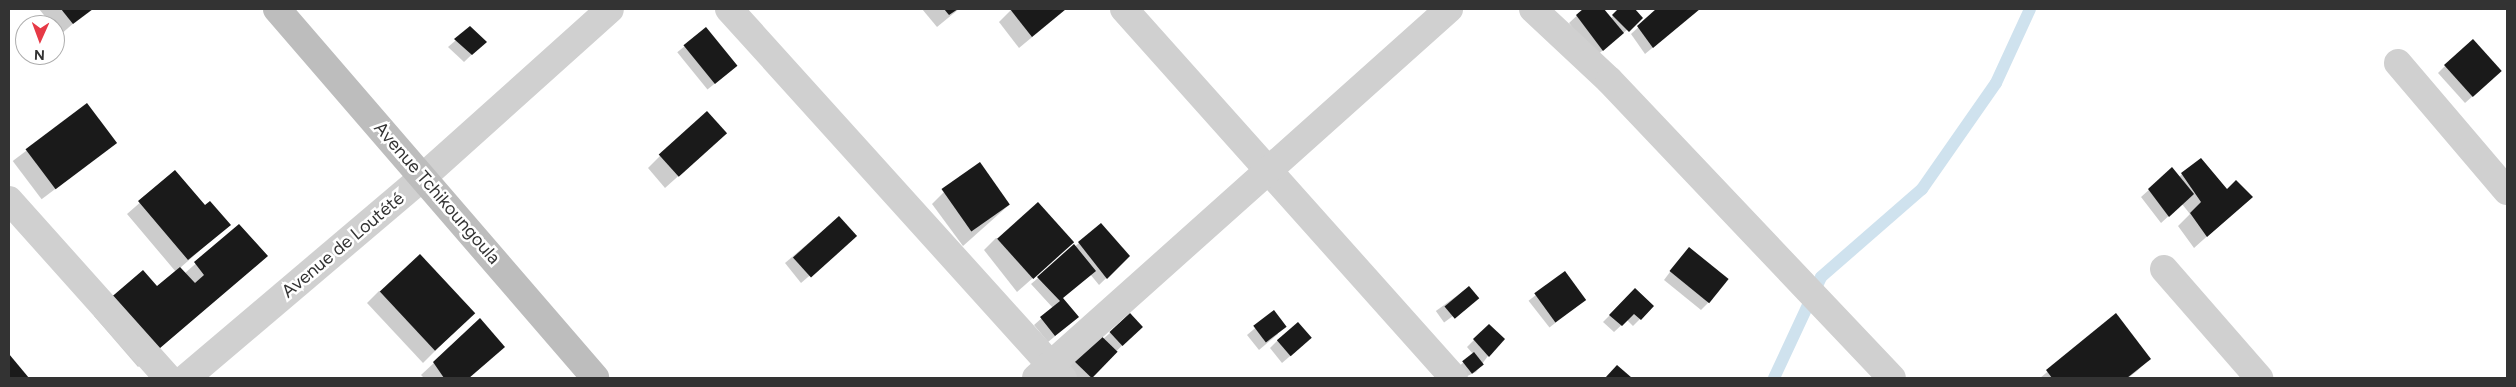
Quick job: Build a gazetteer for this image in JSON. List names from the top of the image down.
{
  "streets": {
    "street": ["Avenue Tchikoungoula", "Avenue de Loutété"]
  },
  "crossings": [
    ["Avenue Tchikoungoula", "Avenue de Loutété"]
  ],
  "north": "bottom"
}
